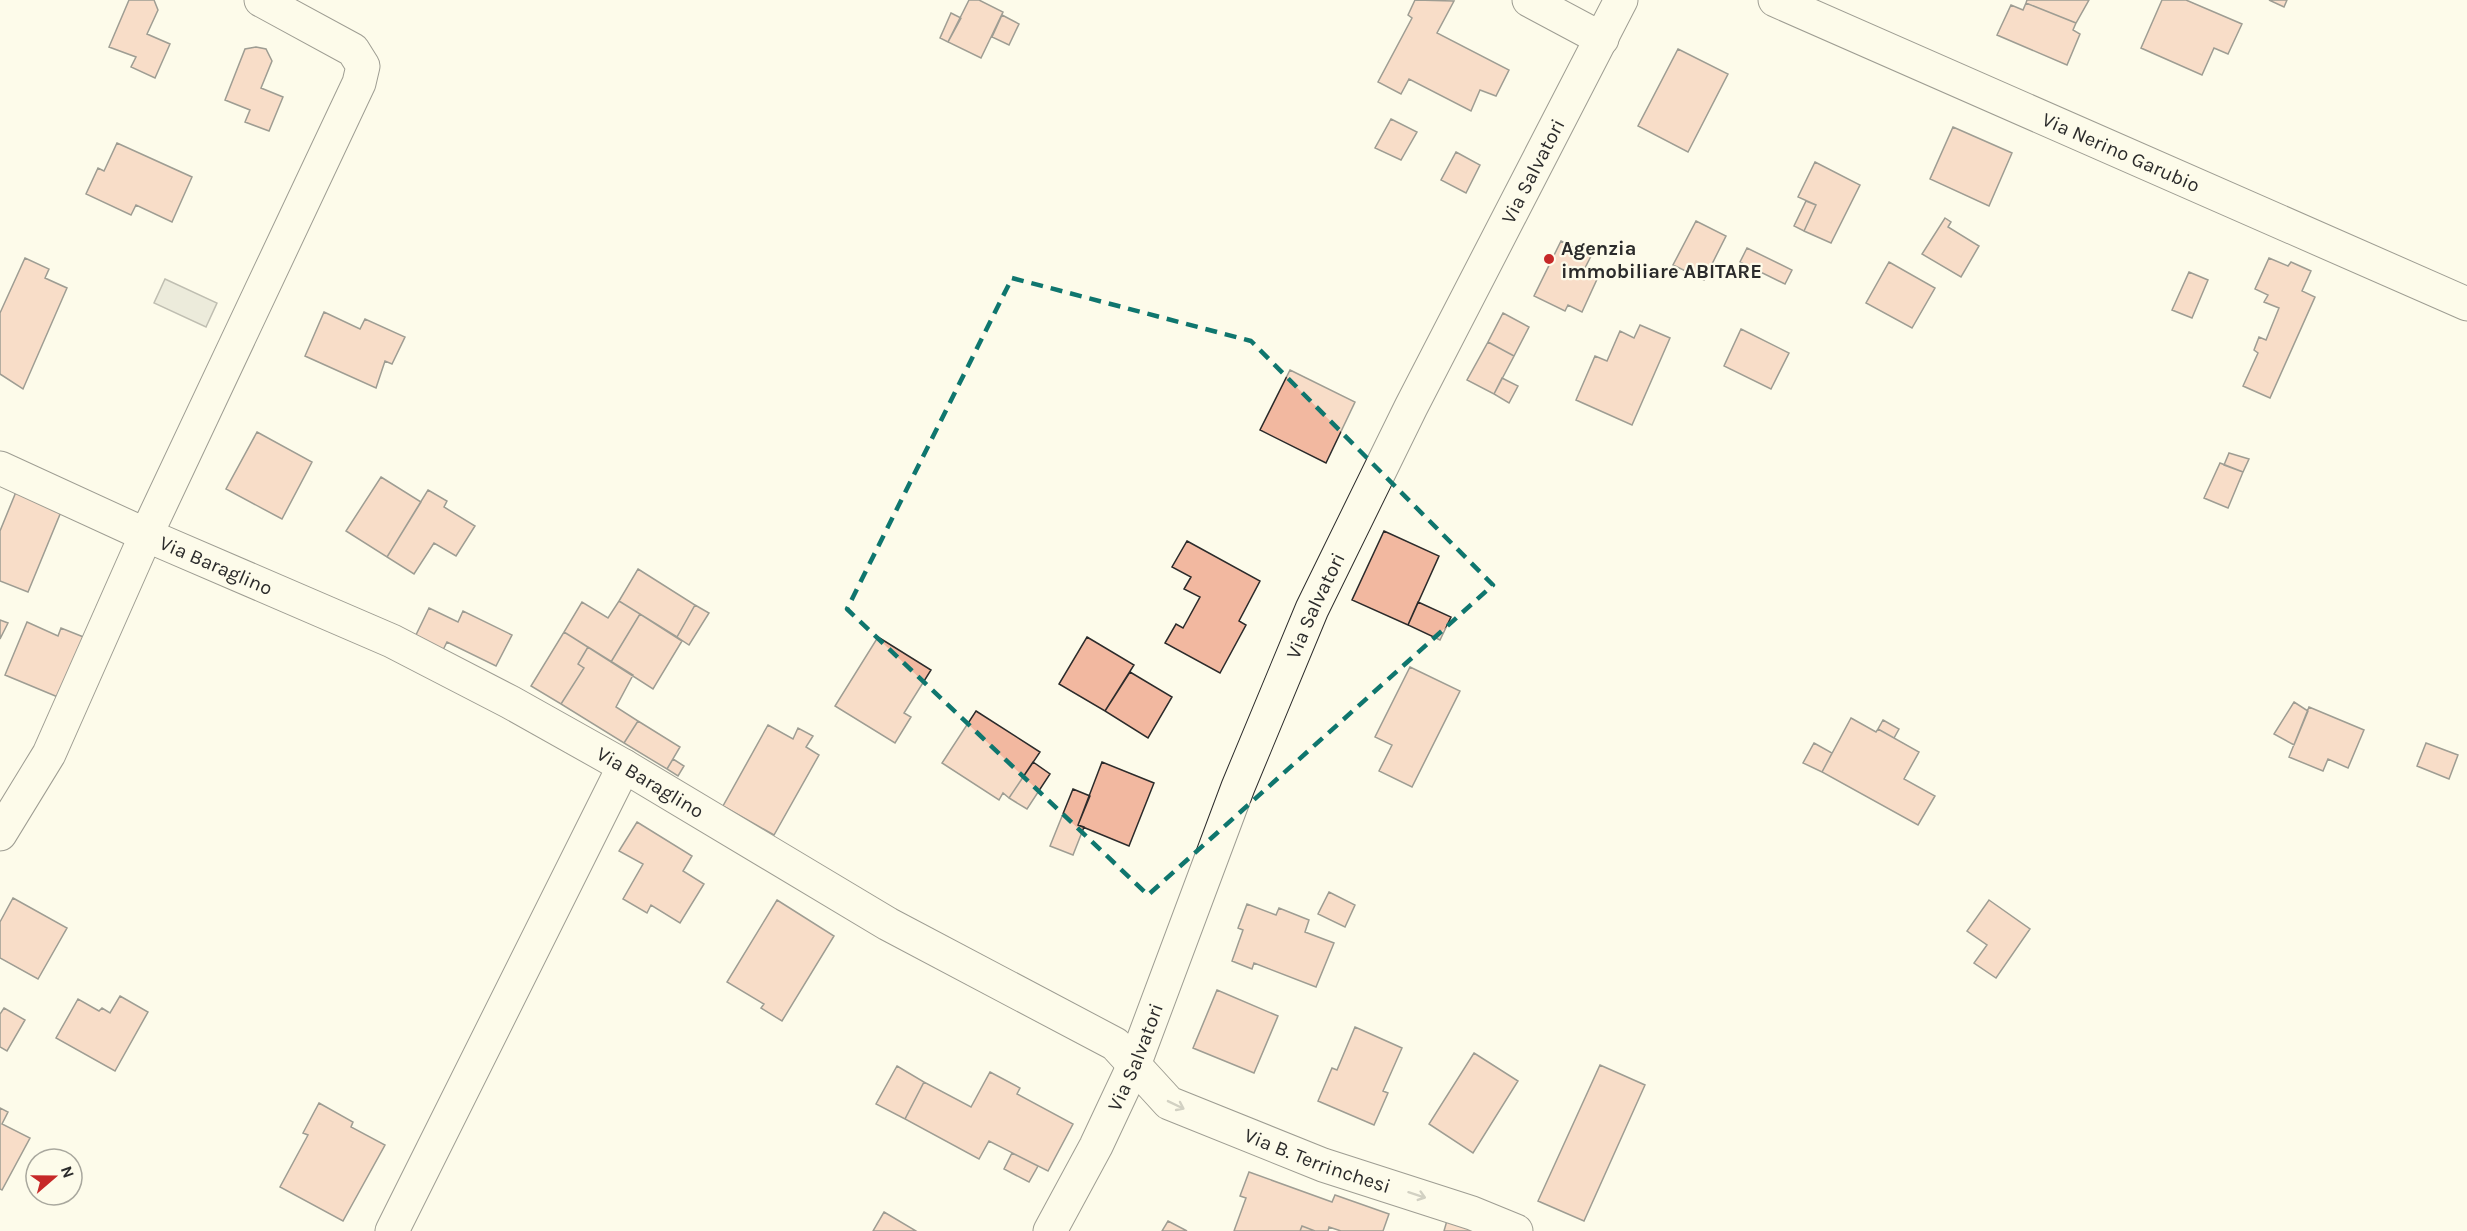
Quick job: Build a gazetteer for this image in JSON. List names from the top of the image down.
{
  "streets": {
    "street": [
      "Via Nerino Garubio",
      "Via Salvatori",
      "Via Baraglino",
      "Via B. Terrinchesi"
    ]
  },
  "crossings": [
    ["Via Salvatori", "Via Baraglino"],
    ["Via Salvatori", "Via B. Terrinchesi"],
    ["Via Baraglino", "Via B. Terrinchesi"]
  ],
  "one_way": ["Via B. Terrinchesi"],
  "places": ["Agenzia immobiliare ABITARE"],
  "north": "right"
}
